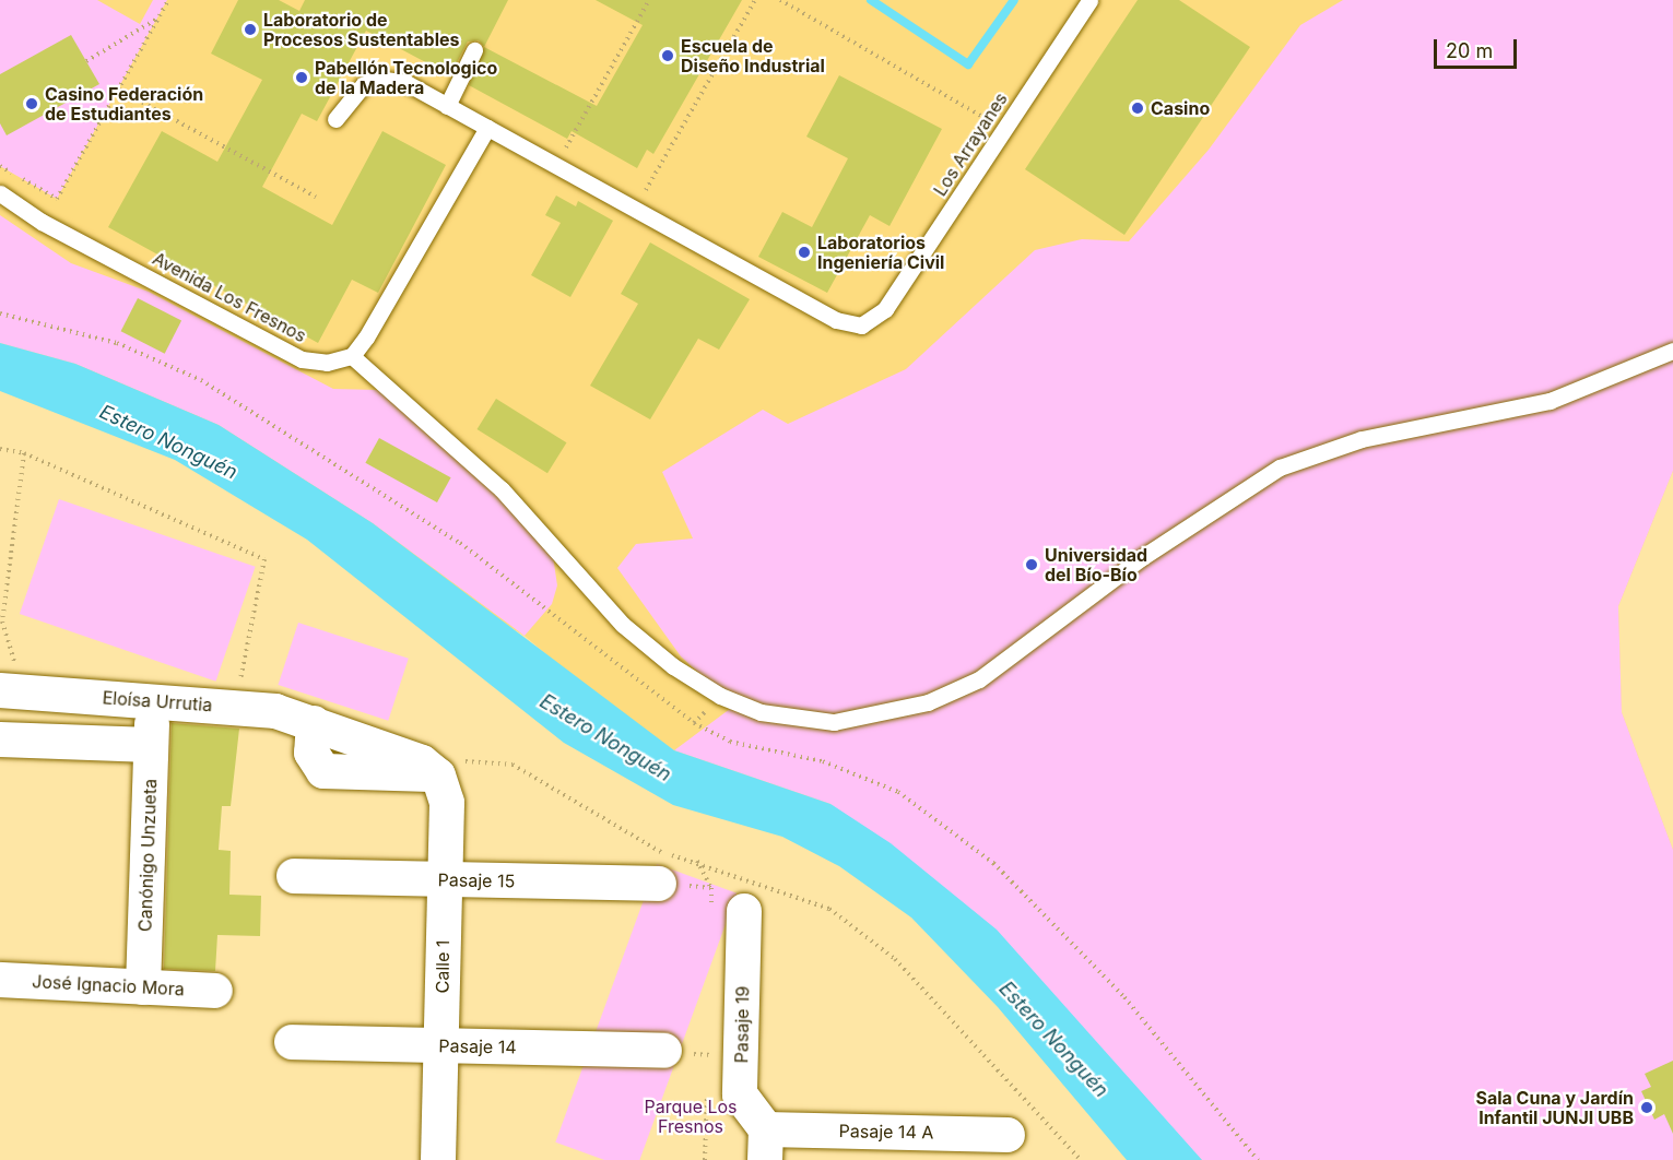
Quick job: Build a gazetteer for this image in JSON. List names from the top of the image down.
{
  "streets": {
    "street": [
      "Eloísa Urrutia",
      "Canónigo Unzueta",
      "Pasaje 15",
      "Calle 1",
      "José Ignacio Mora",
      "Pasaje 19",
      "Pasaje 14",
      "Pasaje 14 A"
    ],
    "lane": ["Los Arrayanes", "Avenida Los Fresnos"]
  },
  "crossings": [
    ["Eloísa Urrutia", "Calle 1"],
    ["Canónigo Unzueta", "José Ignacio Mora"],
    ["Pasaje 15", "Calle 1"],
    ["Calle 1", "Pasaje 14"],
    ["Pasaje 19", "Pasaje 14 A"]
  ],
  "water": ["Estero Nonguén"],
  "parks": ["Parque Los Fresnos"],
  "places": [
    "Laboratorio de Procesos Sustentables",
    "Escuela de Diseño Industrial",
    "Pabellón Tecnologico de la Madera",
    "Casino Federación de Estudiantes",
    "Casino",
    "Laboratorios Ingeniería Civil",
    "Universidad del Bío-Bío",
    "Sala Cuna y Jardín Infantil JUNJI UBB"
  ],
  "scale_bar": "20 m"
}
